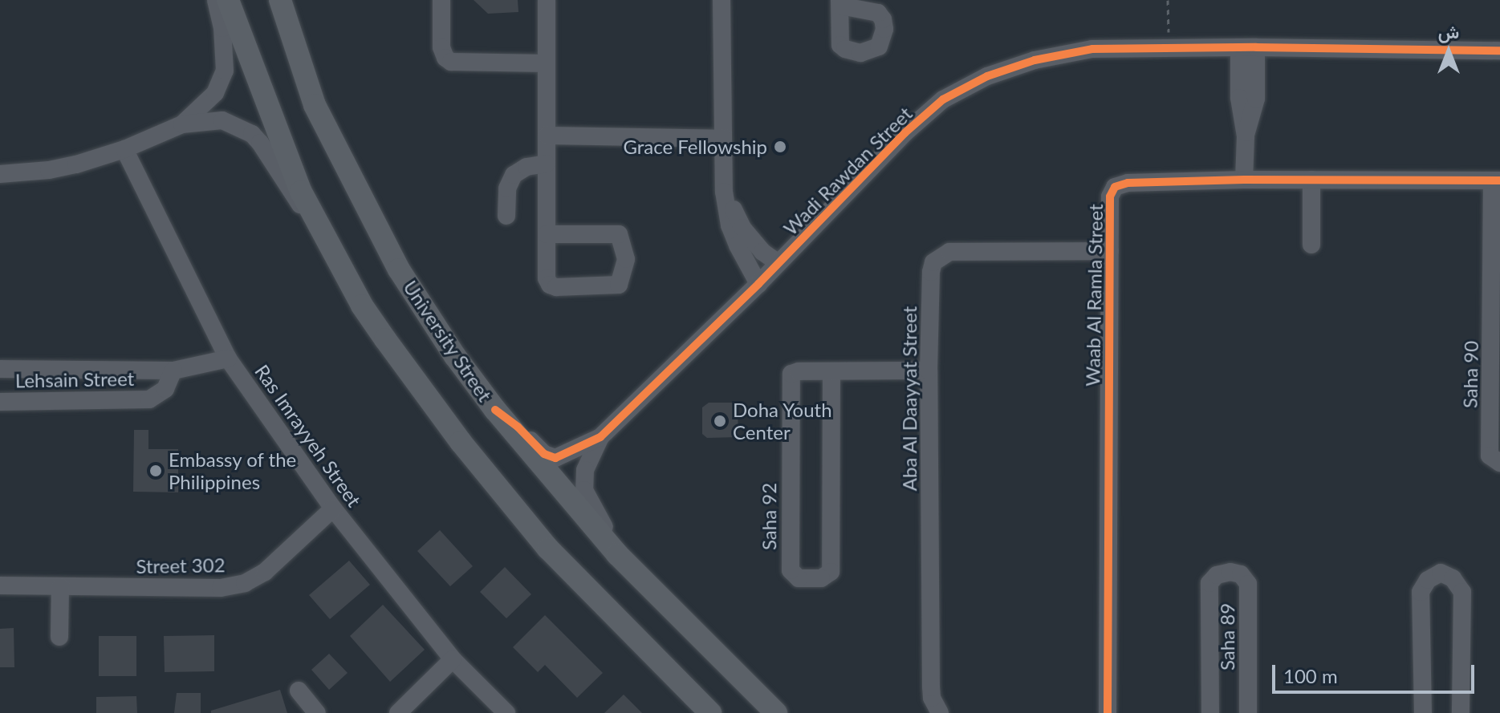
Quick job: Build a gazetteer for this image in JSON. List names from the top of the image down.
{
  "streets": {
    "main road": ["University Street"],
    "street": [
      "Wadi Rawdan Street",
      "Waab Al Ramla Street",
      "Saha 90",
      "Lehsain Street",
      "Aba Al Daayyat Street",
      "Ras Imrayyeh Street",
      "Saha 92",
      "Street 302",
      "Saha 89"
    ]
  },
  "crossings": [
    ["Wadi Rawdan Street", "University Street"],
    ["Waab Al Ramla Street", "Saha 90"],
    ["Waab Al Ramla Street", "Aba Al Daayyat Street"],
    ["Lehsain Street", "Ras Imrayyeh Street"],
    ["Aba Al Daayyat Street", "Saha 92"],
    ["Ras Imrayyeh Street", "Street 302"]
  ],
  "places": ["Grace Fellowship", "Doha Youth Center", "Embassy of the Philippines"],
  "scale_bar": "100 m",
  "north": "top"
}
